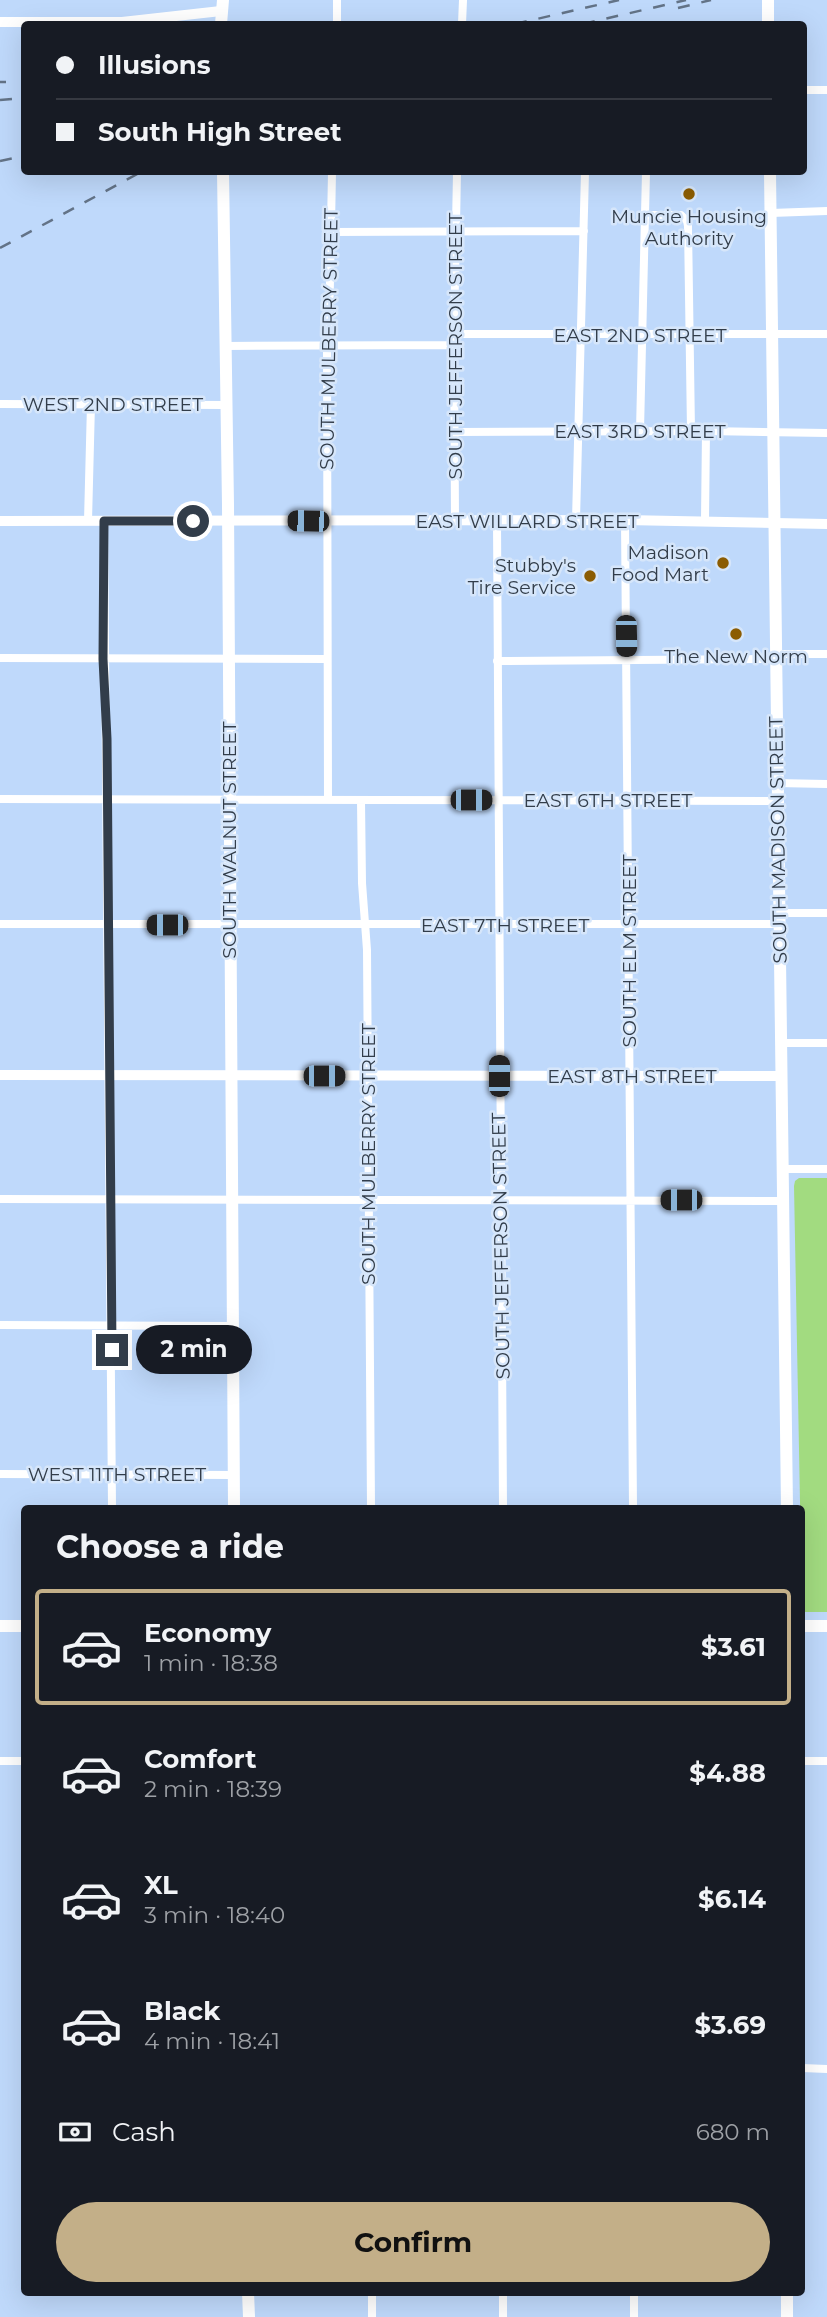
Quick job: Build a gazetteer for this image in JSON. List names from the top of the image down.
{
  "streets": {
    "main road": ["SOUTH WALNUT STREET", "SOUTH MADISON STREET"],
    "street": [
      "EAST 2ND STREET",
      "SOUTH MULBERRY STREET",
      "SOUTH JEFFERSON STREET",
      "WEST 2ND STREET",
      "EAST 3RD STREET",
      "EAST WILLARD STREET",
      "EAST 6TH STREET",
      "EAST 7TH STREET",
      "SOUTH ELM STREET",
      "EAST 8TH STREET",
      "WEST 11TH STREET"
    ]
  },
  "crossings": [
    ["EAST 2ND STREET", "SOUTH JEFFERSON STREET"],
    ["EAST 2ND STREET", "SOUTH MADISON STREET"],
    ["SOUTH MULBERRY STREET", "EAST WILLARD STREET"],
    ["SOUTH MULBERRY STREET", "EAST 6TH STREET"],
    ["SOUTH MULBERRY STREET", "EAST 7TH STREET"],
    ["SOUTH MULBERRY STREET", "EAST 8TH STREET"],
    ["SOUTH JEFFERSON STREET", "EAST 3RD STREET"],
    ["SOUTH JEFFERSON STREET", "EAST WILLARD STREET"],
    ["SOUTH JEFFERSON STREET", "EAST 6TH STREET"],
    ["SOUTH JEFFERSON STREET", "EAST 7TH STREET"],
    ["SOUTH JEFFERSON STREET", "EAST 8TH STREET"],
    ["WEST 2ND STREET", "SOUTH WALNUT STREET"],
    ["EAST 3RD STREET", "SOUTH MADISON STREET"],
    ["EAST WILLARD STREET", "SOUTH WALNUT STREET"],
    ["EAST WILLARD STREET", "SOUTH MADISON STREET"],
    ["EAST WILLARD STREET", "SOUTH ELM STREET"],
    ["EAST 6TH STREET", "SOUTH WALNUT STREET"],
    ["EAST 6TH STREET", "SOUTH MADISON STREET"],
    ["EAST 6TH STREET", "SOUTH ELM STREET"],
    ["SOUTH WALNUT STREET", "EAST 7TH STREET"],
    ["SOUTH WALNUT STREET", "EAST 8TH STREET"],
    ["SOUTH WALNUT STREET", "WEST 11TH STREET"],
    ["SOUTH MADISON STREET", "EAST 7TH STREET"],
    ["SOUTH MADISON STREET", "EAST 8TH STREET"],
    ["EAST 7TH STREET", "SOUTH ELM STREET"],
    ["SOUTH ELM STREET", "EAST 8TH STREET"]
  ],
  "places": [
    "Muncie Housing Authority",
    "Madison Food Mart",
    "Stubby's Tire Service",
    "The New Norm"
  ],
  "page": {
    "banner": ["Illusions", "South High Street"],
    "bubble": "2 min",
    "heading": "Choose a ride",
    "list": [
      {
        "name": "Economy",
        "note": "1 min · 18:38",
        "value": "$3.61"
      },
      {
        "name": "Comfort",
        "note": "2 min · 18:39",
        "value": "$4.88"
      },
      {
        "name": "XL",
        "note": "3 min · 18:40",
        "value": "$6.14"
      },
      {
        "name": "Black",
        "note": "4 min · 18:41",
        "value": "$3.69"
      }
    ],
    "pay": ["Cash", "680 m"],
    "buttons": "Confirm"
  }
}
